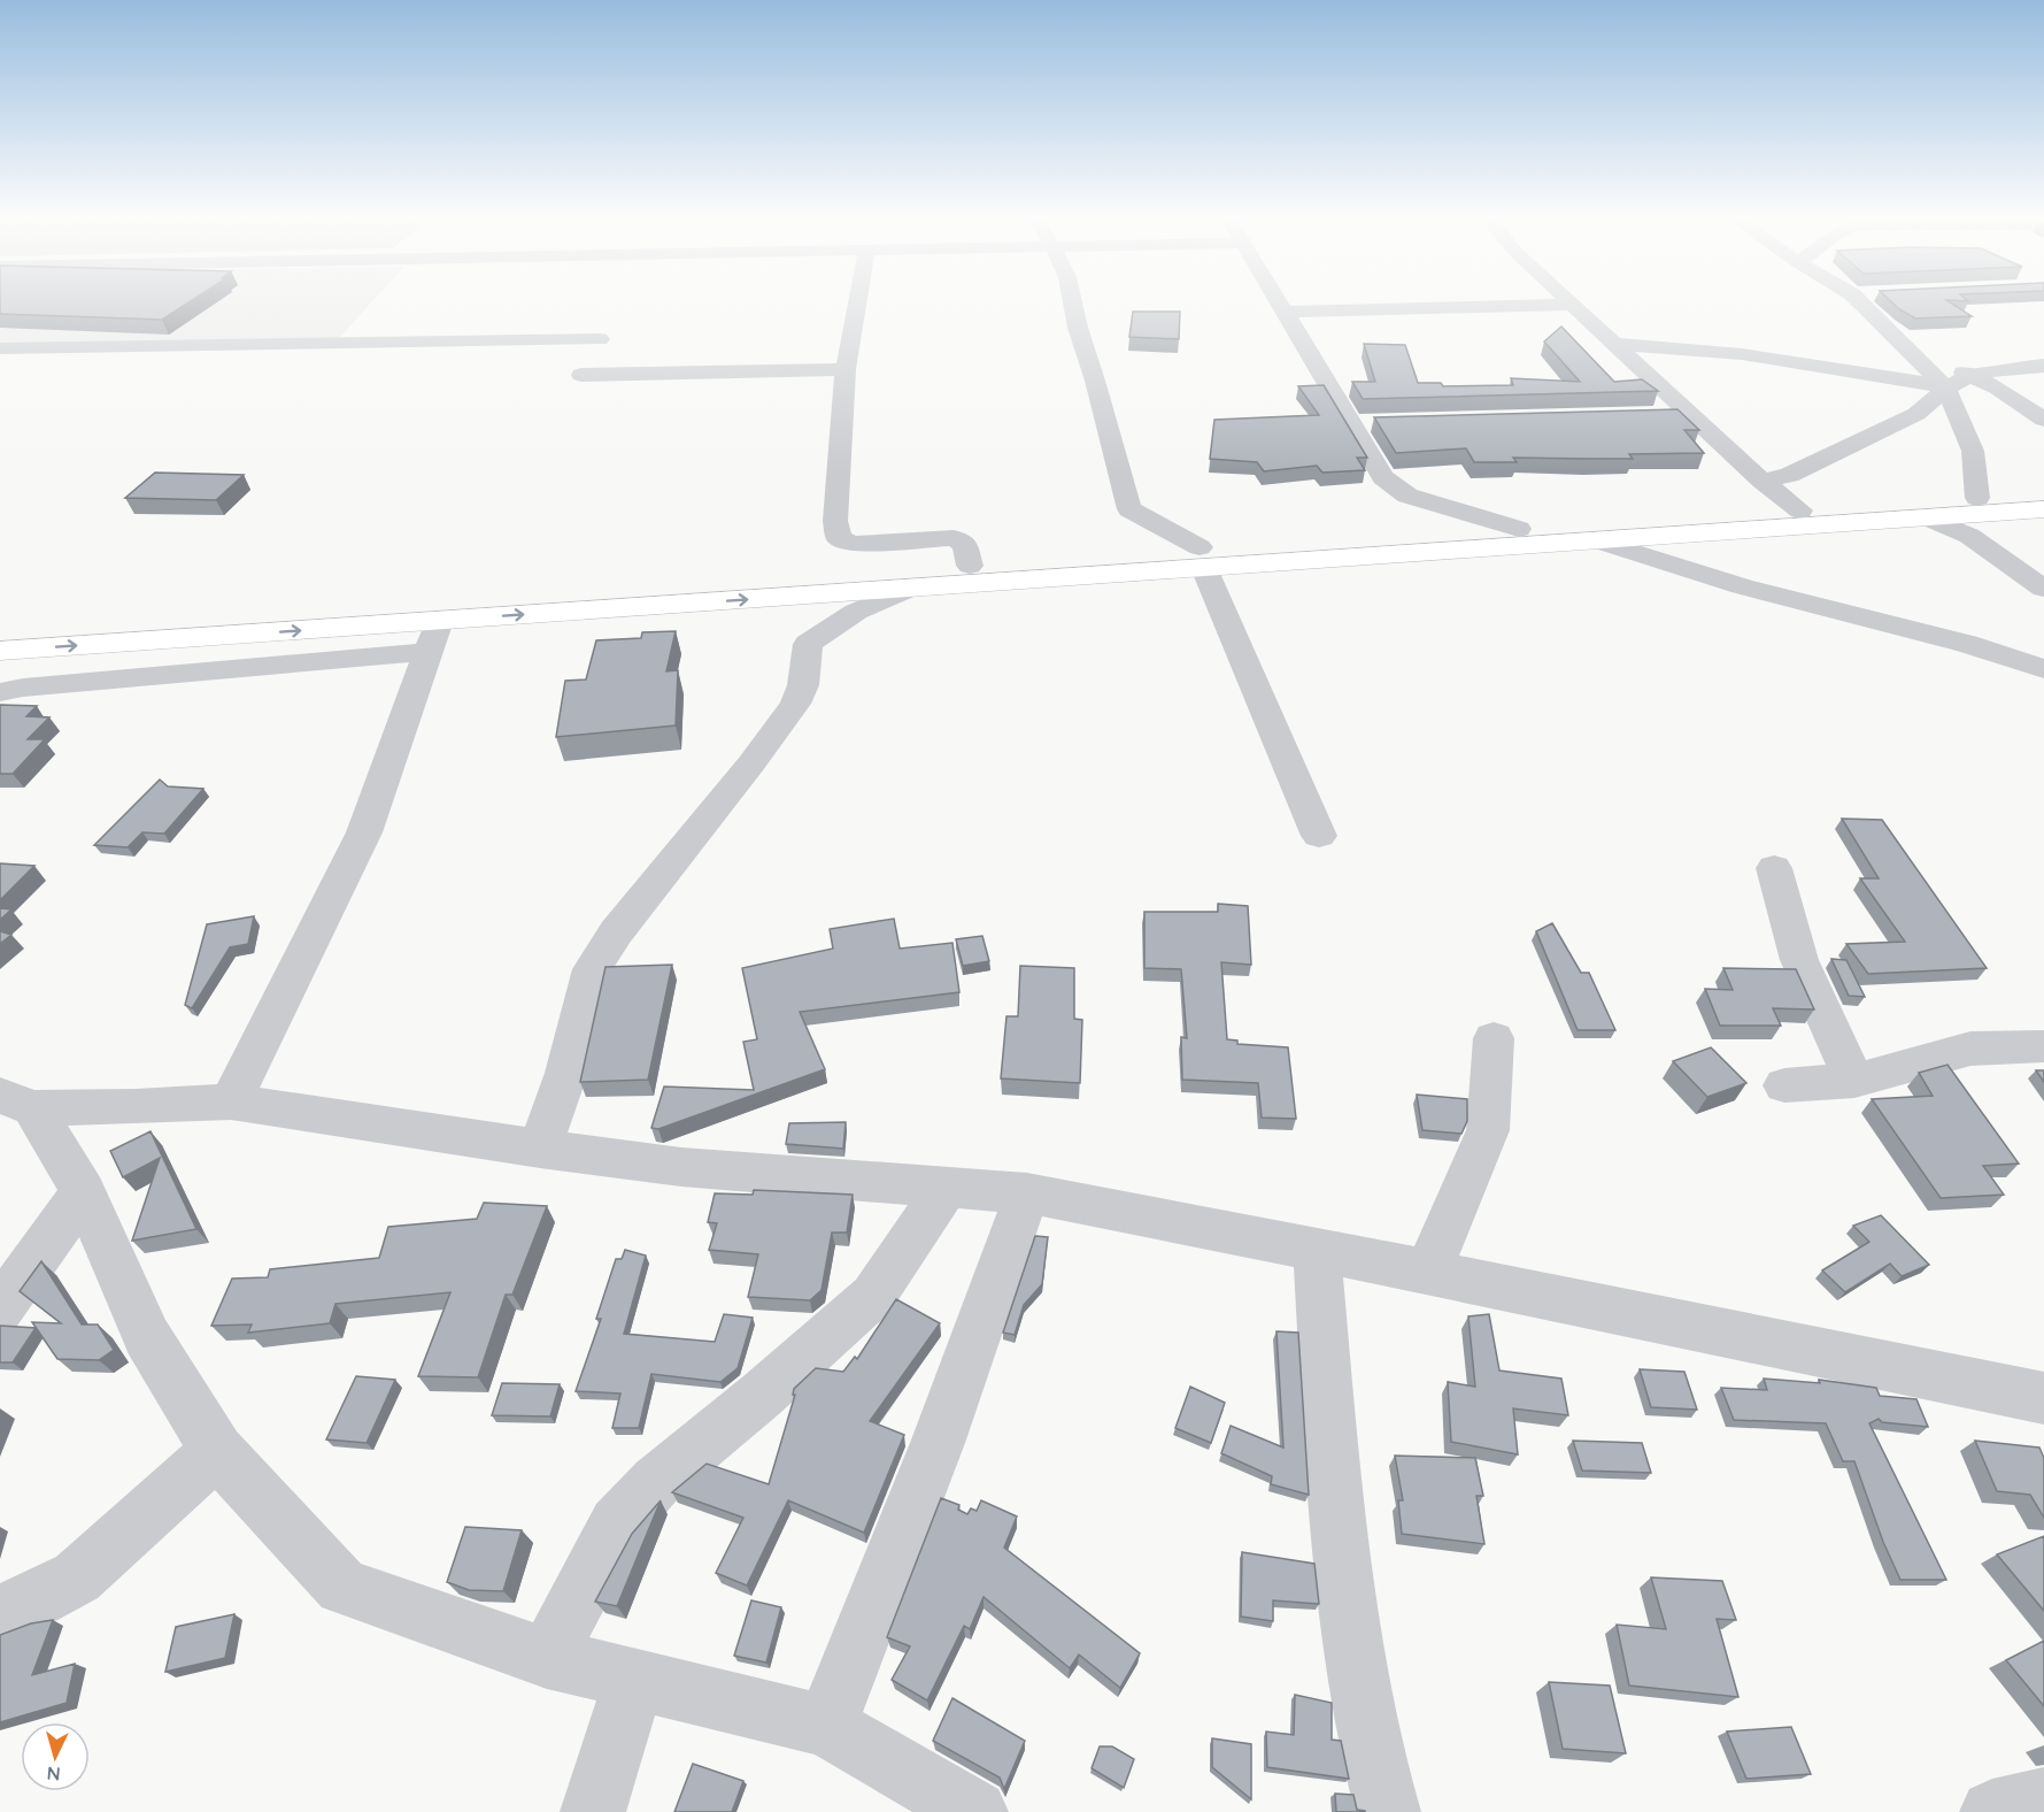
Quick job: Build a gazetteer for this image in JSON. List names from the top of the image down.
{
  "north": "bottom"
}
